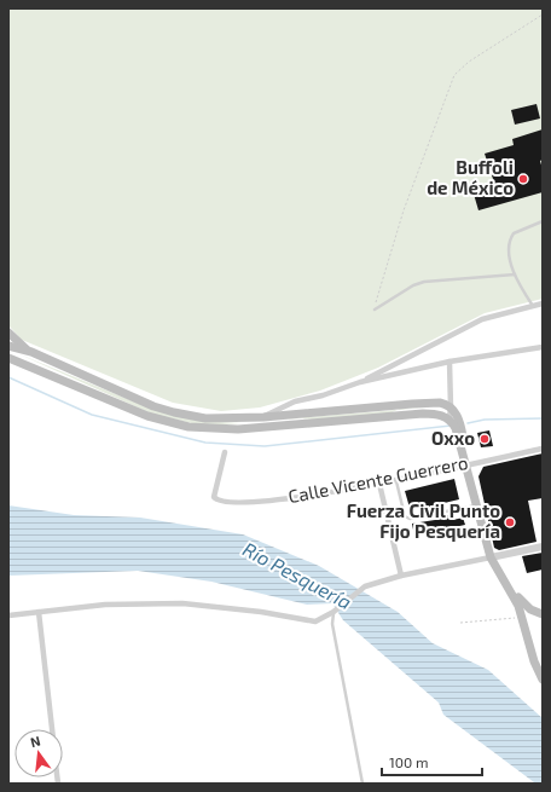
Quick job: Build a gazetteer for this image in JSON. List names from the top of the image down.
{
  "streets": {
    "street": ["Calle Vicente Guerrero"]
  },
  "water": ["Río Pesquería"],
  "places": ["Buffoli de México", "Oxxo", "Fuerza Civil Punto Fijo Pesquería"],
  "scale_bar": "100 m",
  "north": "top"
}
